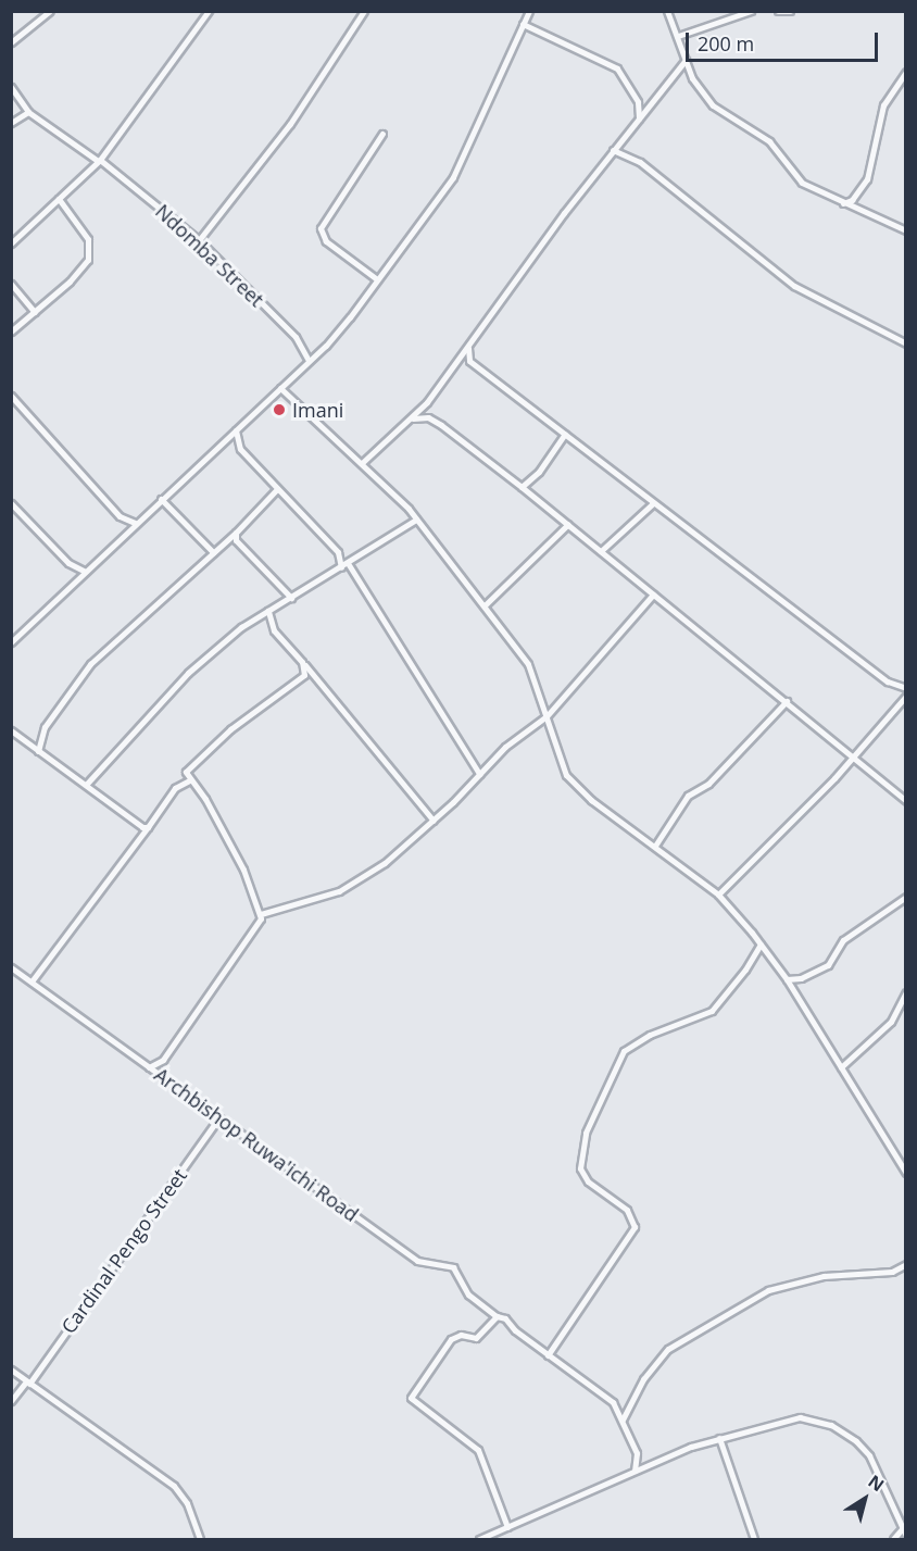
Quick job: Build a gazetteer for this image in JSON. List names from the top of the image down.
{
  "streets": {
    "street": ["Ndomba Street", "Archbishop Ruwa'ichi Road", "Cardinal Pengo Street"]
  },
  "crossings": [
    ["Archbishop Ruwa'ichi Road", "Cardinal Pengo Street"]
  ],
  "places": ["Imani"],
  "scale_bar": "200 m",
  "north": "top right"
}
